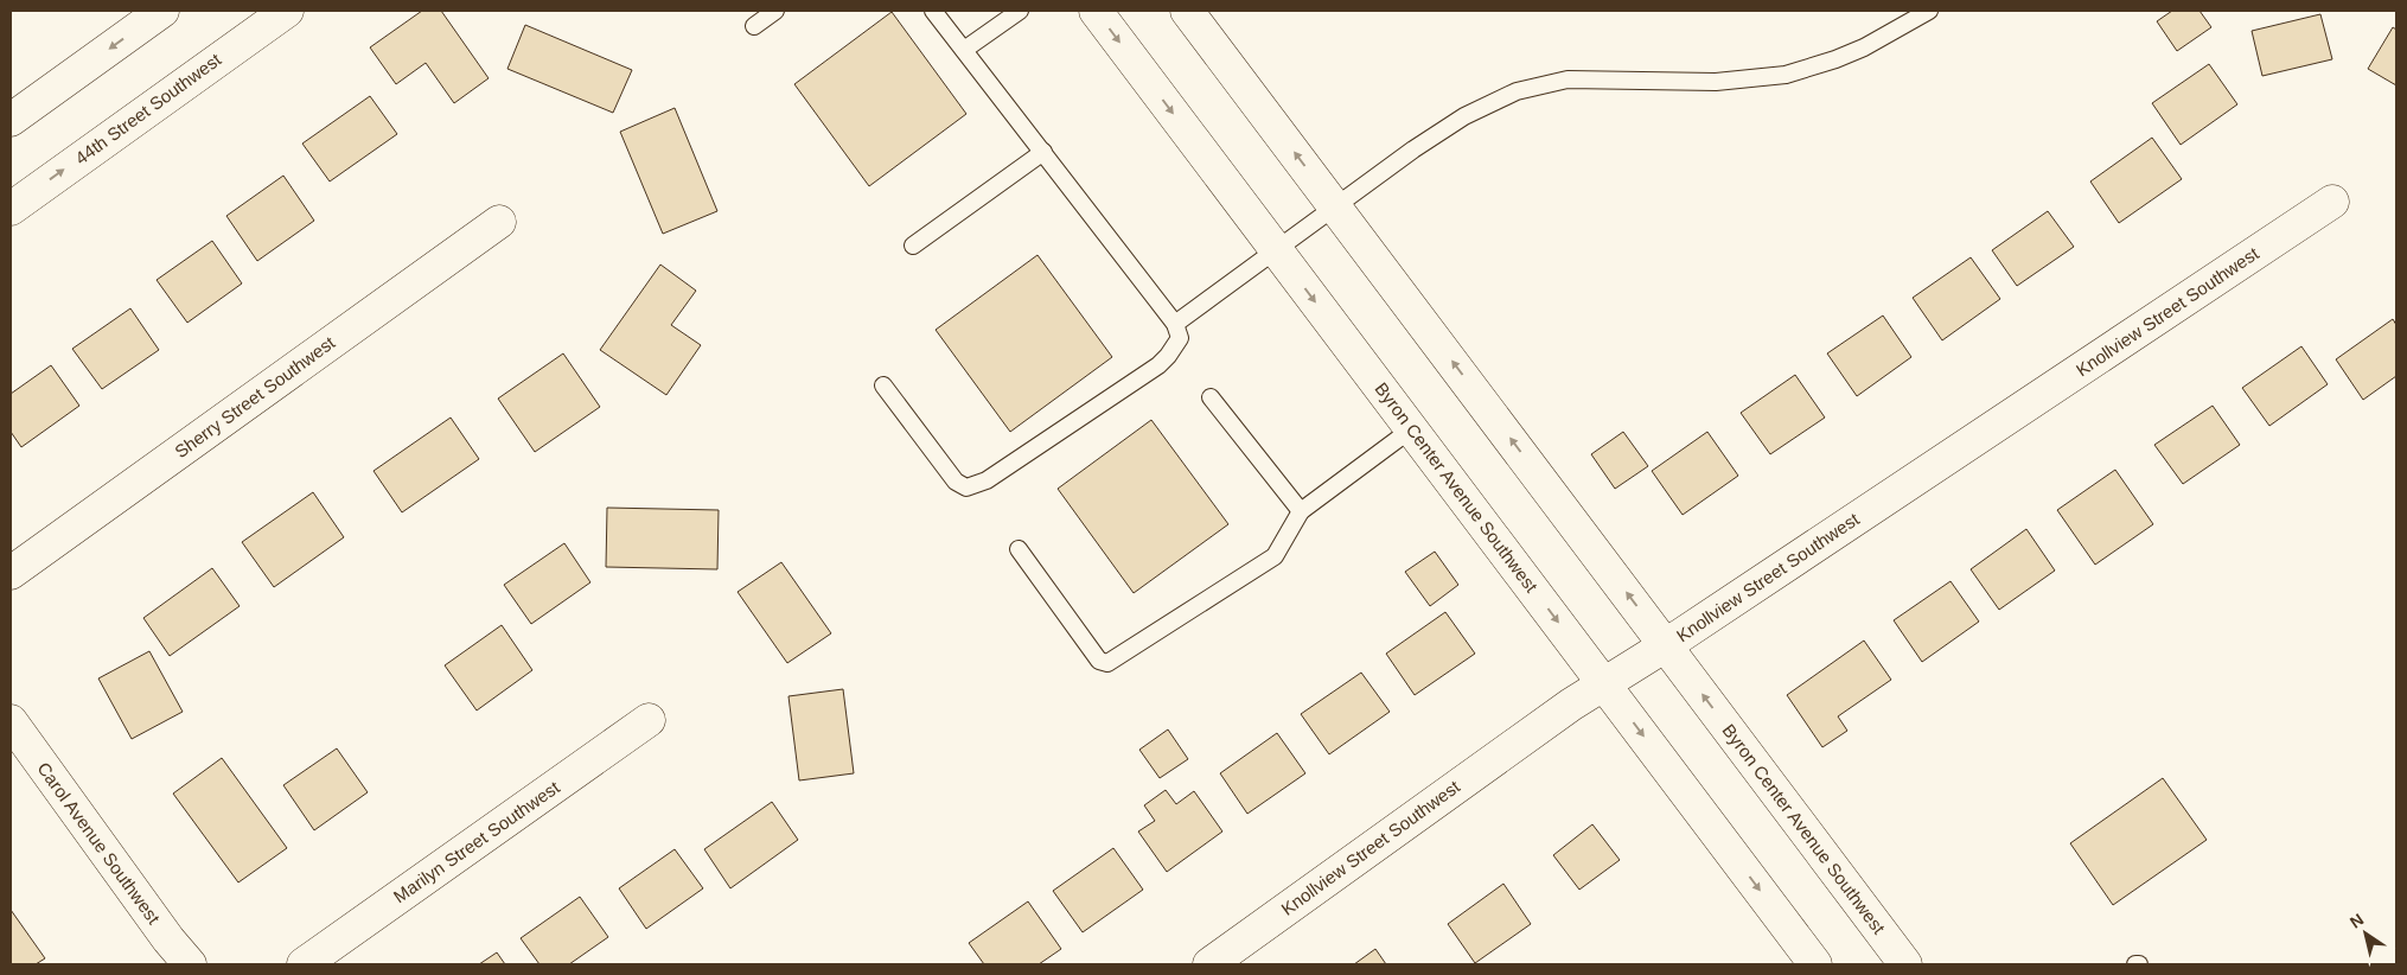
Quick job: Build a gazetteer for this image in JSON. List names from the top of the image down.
{
  "streets": {
    "main road": [
      "44th Street Southwest",
      "Knollview Street Southwest",
      "Sherry Street Southwest",
      "Byron Center Avenue Southwest",
      "Marilyn Street Southwest",
      "Carol Avenue Southwest"
    ]
  },
  "crossings": [
    ["Knollview Street Southwest", "Byron Center Avenue Southwest"]
  ],
  "north": "top left"
}
